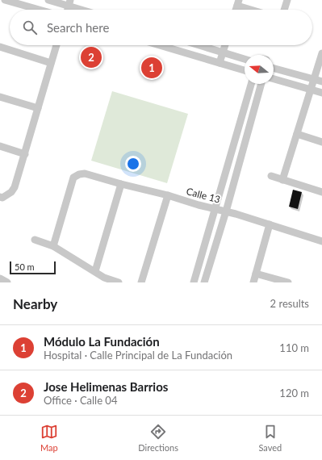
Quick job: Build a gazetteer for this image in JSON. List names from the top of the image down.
{
  "streets": {
    "street": ["Calle 13"]
  },
  "scale_bar": "50 m",
  "north": "left",
  "page": {
    "search": "Search here",
    "pins": ["2", "1"],
    "scale": "50 m",
    "heading": ["Nearby", "2 results"],
    "list": [
      {
        "mark": "1",
        "name": "Módulo La Fundación",
        "note": "Hospital · Calle Principal de La Fundación",
        "value": "110 m"
      },
      {
        "mark": "2",
        "name": "Jose Helimenas Barrios",
        "note": "Office · Calle 04",
        "value": "120 m"
      }
    ],
    "nav": ["Map", "Directions", "Saved"]
  }
}
